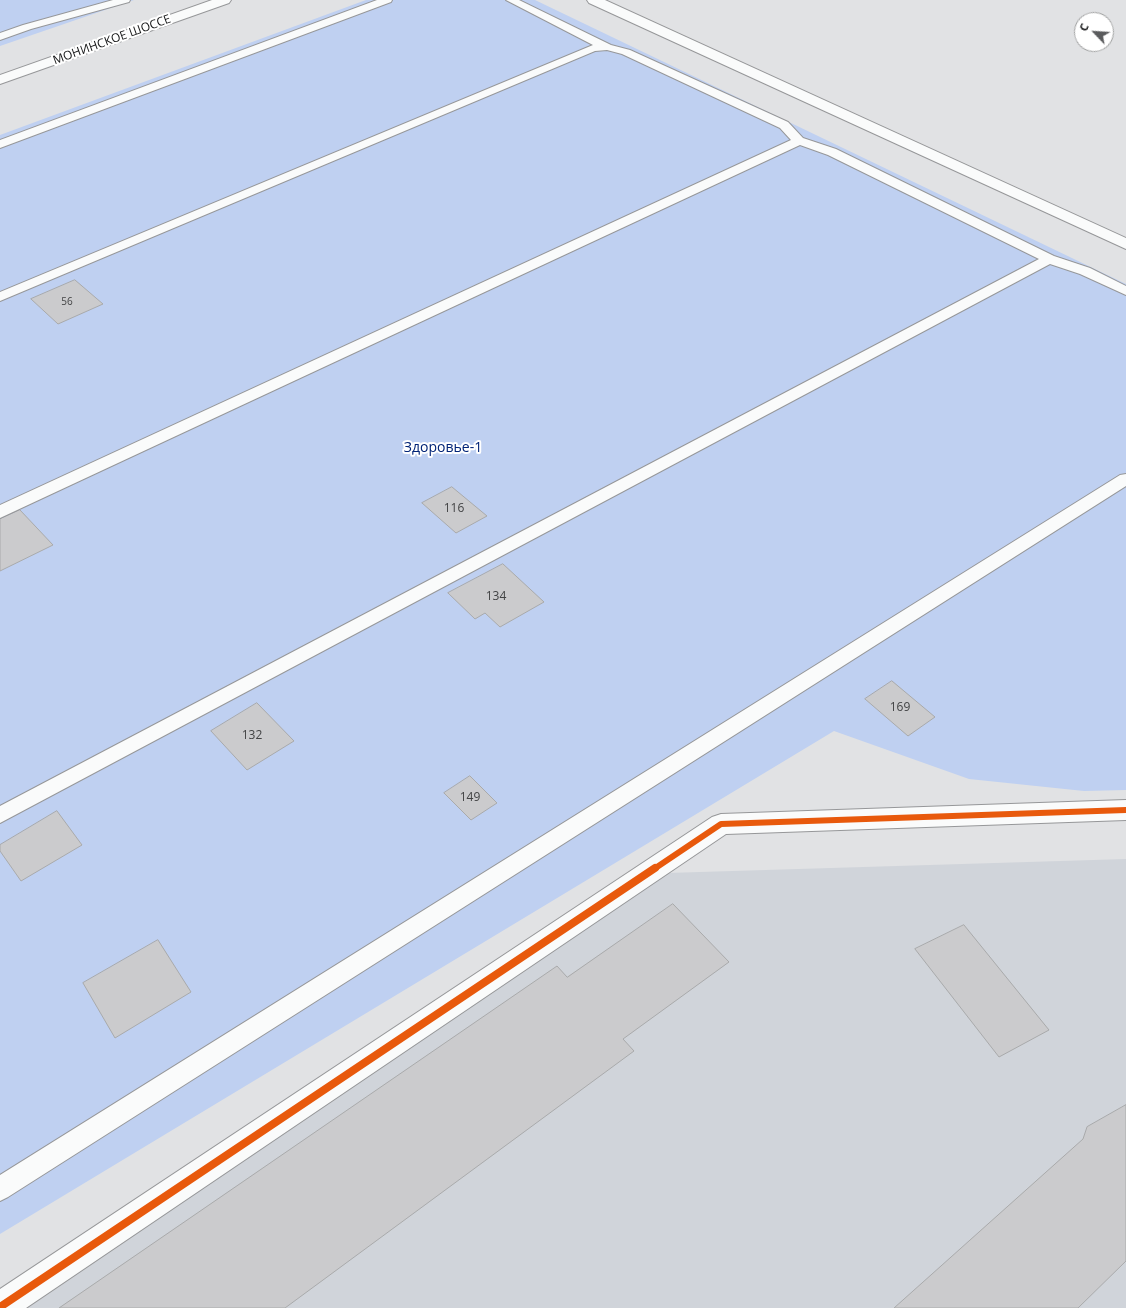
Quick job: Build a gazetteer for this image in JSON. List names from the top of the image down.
{
  "streets": {
    "main road": ["МОНИНСКОЕ ШОССЕ"]
  },
  "parks": ["Здоровье-1"],
  "house_numbers": [
    "56",
    "116",
    "134",
    "169",
    "132",
    "149"
  ],
  "north": "top left"
}
